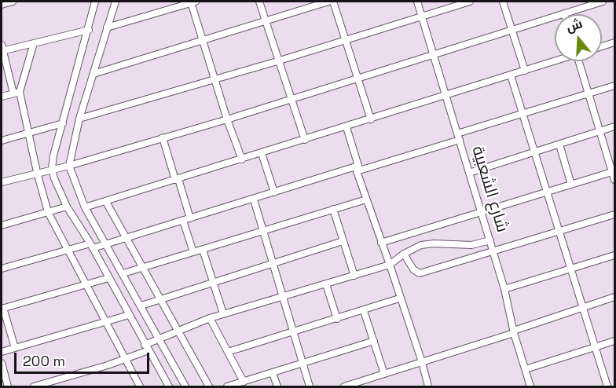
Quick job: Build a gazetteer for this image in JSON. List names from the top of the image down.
{
  "streets": {
    "street": ["شارع الشعبية"]
  },
  "scale_bar": "200 m",
  "north": "top"
}
